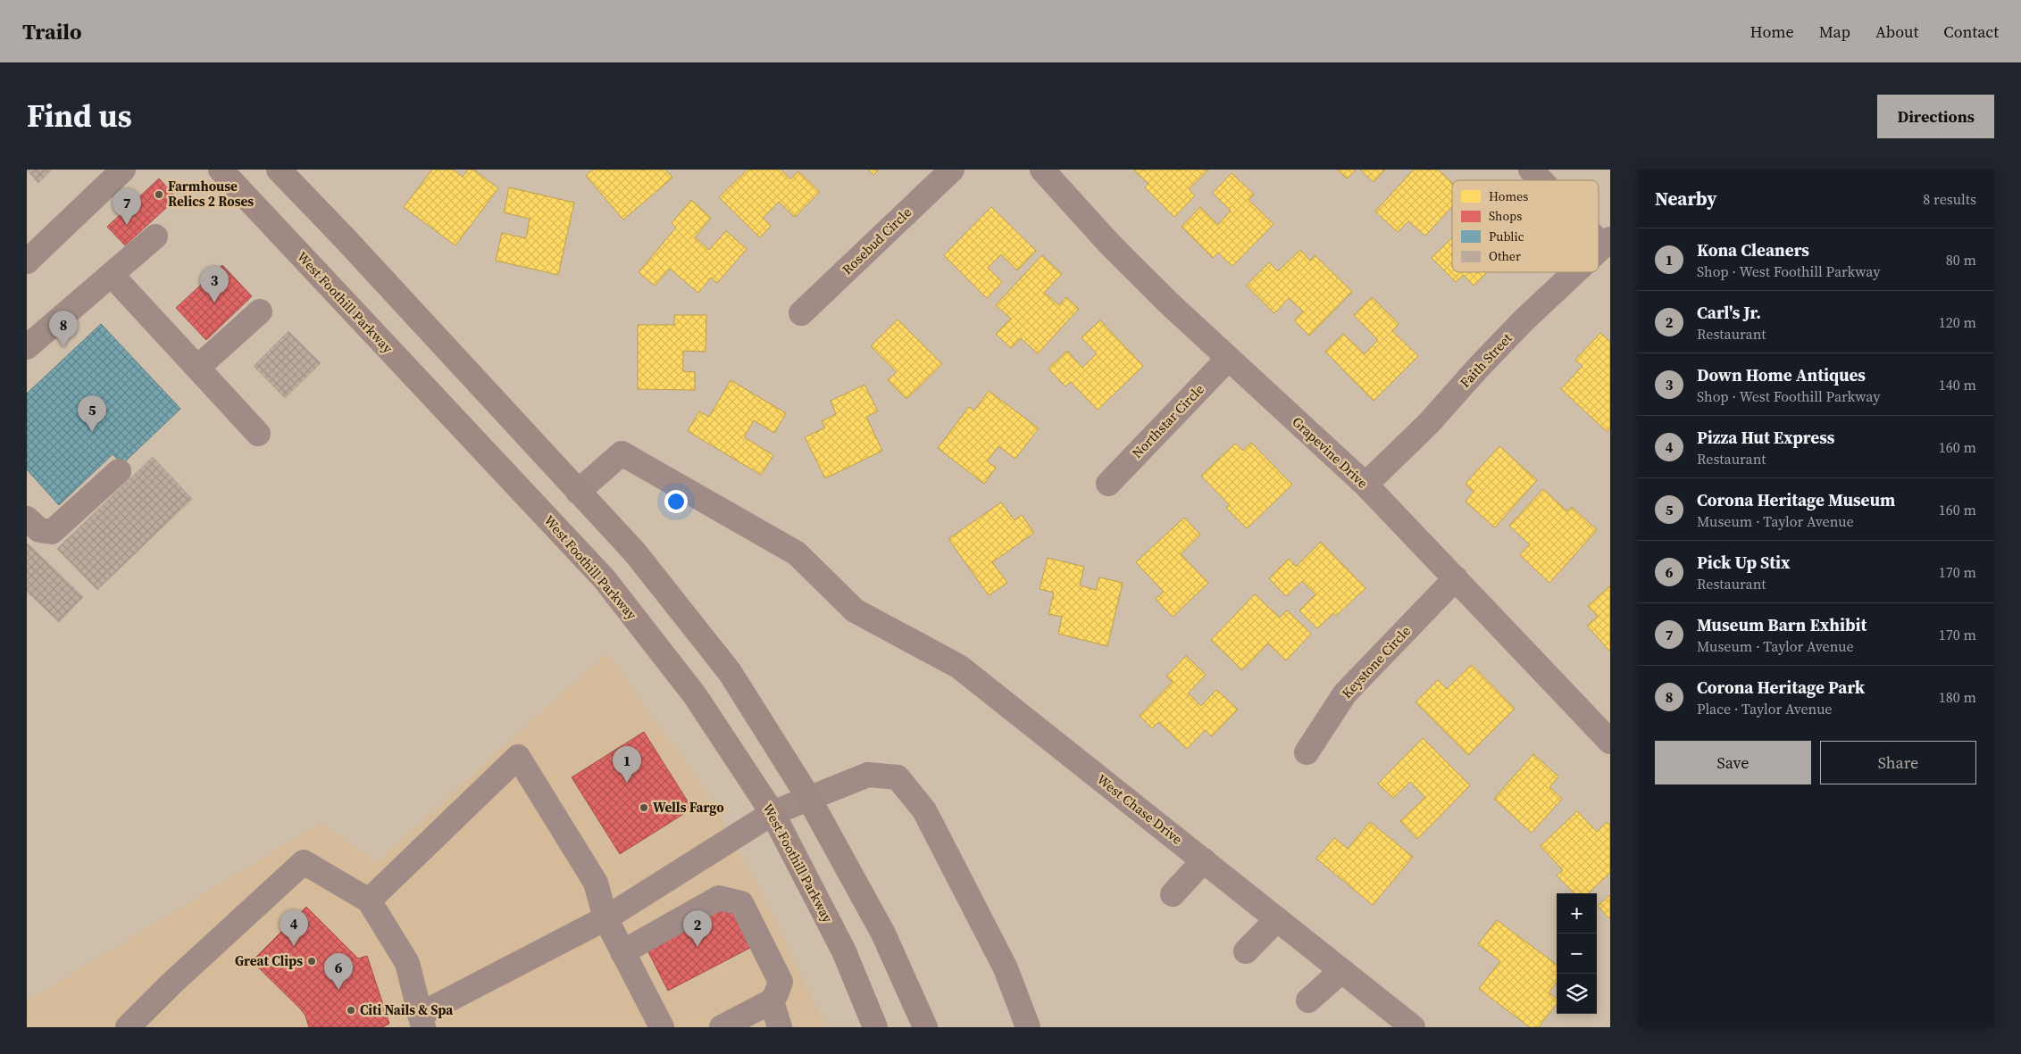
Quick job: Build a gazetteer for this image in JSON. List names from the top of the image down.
{
  "streets": {
    "main road": ["West Foothill Parkway"],
    "street": [
      "Rosebud Circle",
      "Faith Street",
      "Northstar Circle",
      "Grapevine Drive",
      "Keystone Circle",
      "West Chase Drive"
    ]
  },
  "crossings": [
    ["Faith Street", "Grapevine Drive"],
    ["Northstar Circle", "Grapevine Drive"],
    ["Grapevine Drive", "Keystone Circle"]
  ],
  "places": [
    "Farmhouse Relics 2 Roses",
    "Wells Fargo",
    "Great Clips",
    "Citi Nails & Spa"
  ],
  "legend": [
    "Homes",
    "Shops",
    "Public",
    "Other"
  ],
  "page": {
    "header": "Trailo",
    "nav": [
      "Home",
      "Map",
      "About",
      "Contact"
    ],
    "title": "Find us",
    "buttons": [
      "Directions",
      ["Save", "Share"]
    ],
    "heading": ["Nearby", "8 results"],
    "pins": [
      "7",
      "3",
      "8",
      "5",
      "1",
      "4",
      "2",
      "6"
    ],
    "list": [
      {
        "mark": "1",
        "name": "Kona Cleaners",
        "note": "Shop · West Foothill Parkway",
        "value": "80 m"
      },
      {
        "mark": "2",
        "name": "Carl's Jr.",
        "note": "Restaurant",
        "value": "120 m"
      },
      {
        "mark": "3",
        "name": "Down Home Antiques",
        "note": "Shop · West Foothill Parkway",
        "value": "140 m"
      },
      {
        "mark": "4",
        "name": "Pizza Hut Express",
        "note": "Restaurant",
        "value": "160 m"
      },
      {
        "mark": "5",
        "name": "Corona Heritage Museum",
        "note": "Museum · Taylor Avenue",
        "value": "160 m"
      },
      {
        "mark": "6",
        "name": "Pick Up Stix",
        "note": "Restaurant",
        "value": "170 m"
      },
      {
        "mark": "7",
        "name": "Museum Barn Exhibit",
        "note": "Museum · Taylor Avenue",
        "value": "170 m"
      },
      {
        "mark": "8",
        "name": "Corona Heritage Park",
        "note": "Place · Taylor Avenue",
        "value": "180 m"
      }
    ],
    "map_buttons": ["+", "−"]
  }
}
